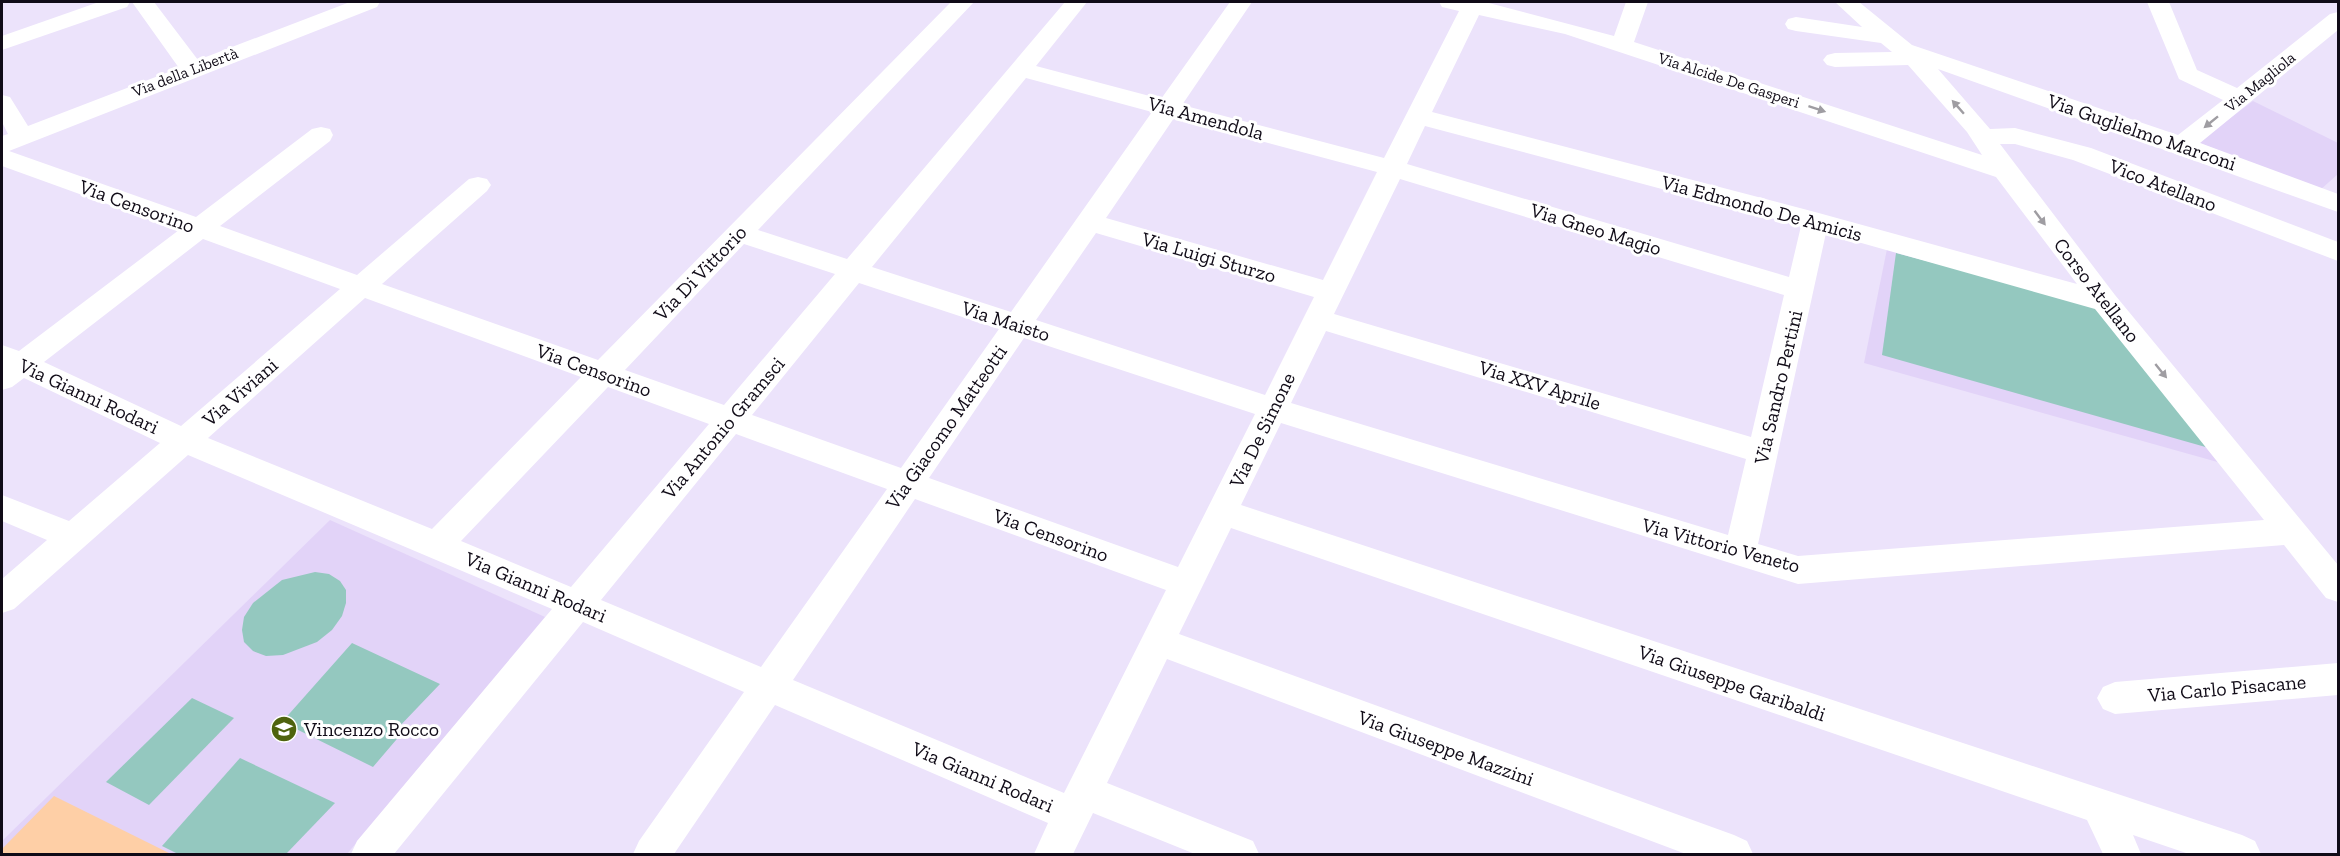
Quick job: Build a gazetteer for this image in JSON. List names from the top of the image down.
{
  "streets": {
    "street": [
      "Via della Libertà",
      "Via Alcide De Gasperi",
      "Via Magliola",
      "Via Amendola",
      "Via Guglielmo Marconi",
      "Vico Atellano",
      "Via Censorino",
      "Via Edmondo De Amicis",
      "Via Gneo Magio",
      "Via Luigi Sturzo",
      "Via Di Vittorio",
      "Corso Atellano",
      "Via Maisto",
      "Via XXV Aprile",
      "Via Sandro Pertini",
      "Via Viviani",
      "Via Gianni Rodari",
      "Via Giacomo Matteotti",
      "Via Antonio Gramsci",
      "Via De Simone",
      "Via Vittorio Veneto",
      "Via Giuseppe Garibaldi",
      "Via Carlo Pisacane",
      "Via Giuseppe Mazzini"
    ]
  },
  "crossings": [
    ["Via Alcide De Gasperi", "Corso Atellano"],
    ["Via Alcide De Gasperi", "Via De Simone"],
    ["Via Magliola", "Via Guglielmo Marconi"],
    ["Via Amendola", "Via Gneo Magio"],
    ["Via Amendola", "Via Giacomo Matteotti"],
    ["Via Amendola", "Via Antonio Gramsci"],
    ["Via Amendola", "Via De Simone"],
    ["Via Guglielmo Marconi", "Corso Atellano"],
    ["Vico Atellano", "Corso Atellano"],
    ["Via Censorino", "Via Di Vittorio"],
    ["Via Censorino", "Via Viviani"],
    ["Via Censorino", "Via Giacomo Matteotti"],
    ["Via Censorino", "Via Antonio Gramsci"],
    ["Via Censorino", "Via De Simone"],
    ["Via Edmondo De Amicis", "Corso Atellano"],
    ["Via Edmondo De Amicis", "Via Sandro Pertini"],
    ["Via Edmondo De Amicis", "Via De Simone"],
    ["Via Gneo Magio", "Via Sandro Pertini"],
    ["Via Gneo Magio", "Via De Simone"],
    ["Via Luigi Sturzo", "Via Giacomo Matteotti"],
    ["Via Luigi Sturzo", "Via De Simone"],
    ["Via Di Vittorio", "Via Maisto"],
    ["Via Di Vittorio", "Via Gianni Rodari"],
    ["Corso Atellano", "Via Vittorio Veneto"],
    ["Via Maisto", "Via Giacomo Matteotti"],
    ["Via Maisto", "Via Antonio Gramsci"],
    ["Via Maisto", "Via De Simone"],
    ["Via Maisto", "Via Vittorio Veneto"],
    ["Via XXV Aprile", "Via Sandro Pertini"],
    ["Via XXV Aprile", "Via De Simone"],
    ["Via Sandro Pertini", "Via Vittorio Veneto"],
    ["Via Viviani", "Via Gianni Rodari"],
    ["Via Gianni Rodari", "Via Giacomo Matteotti"],
    ["Via Gianni Rodari", "Via Antonio Gramsci"],
    ["Via Gianni Rodari", "Via De Simone"],
    ["Via De Simone", "Via Vittorio Veneto"],
    ["Via De Simone", "Via Giuseppe Garibaldi"],
    ["Via De Simone", "Via Giuseppe Mazzini"]
  ],
  "one_way": ["Via Alcide De Gasperi", "Via Magliola"],
  "places": {
    "school or university": ["Vincenzo Rocco"]
  }
}
